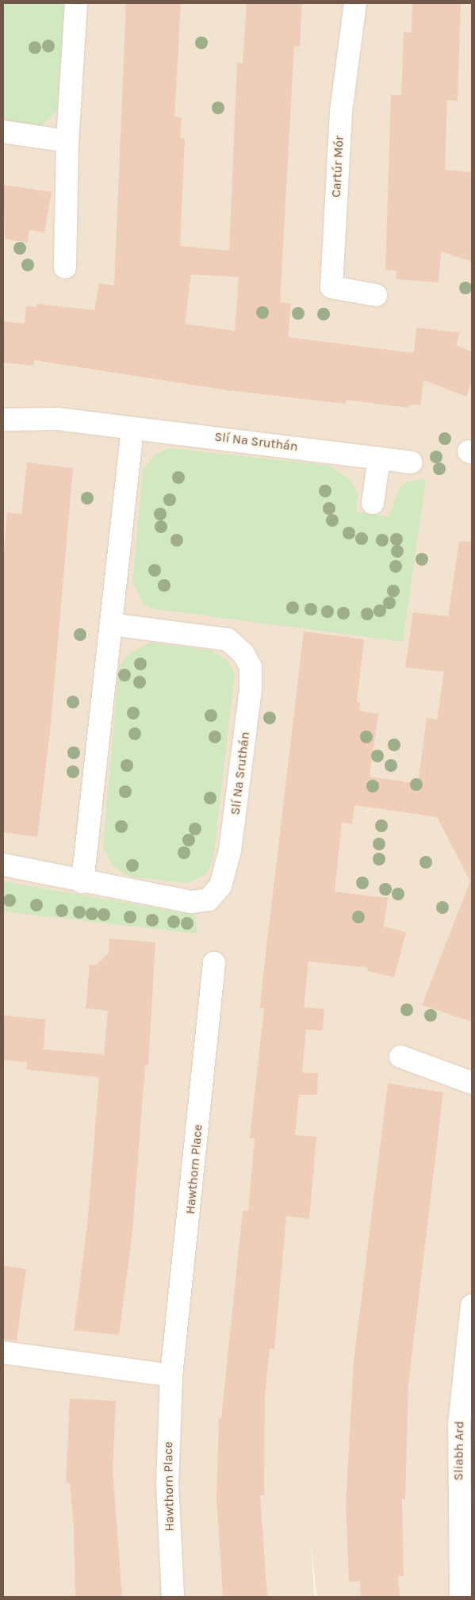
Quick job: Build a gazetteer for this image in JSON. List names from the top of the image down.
{
  "streets": {
    "street": [
      "Cartúr Mór",
      "Slí Na Sruthán",
      "Hawthorn Place",
      "Sliabh Ard"
    ]
  }
}
